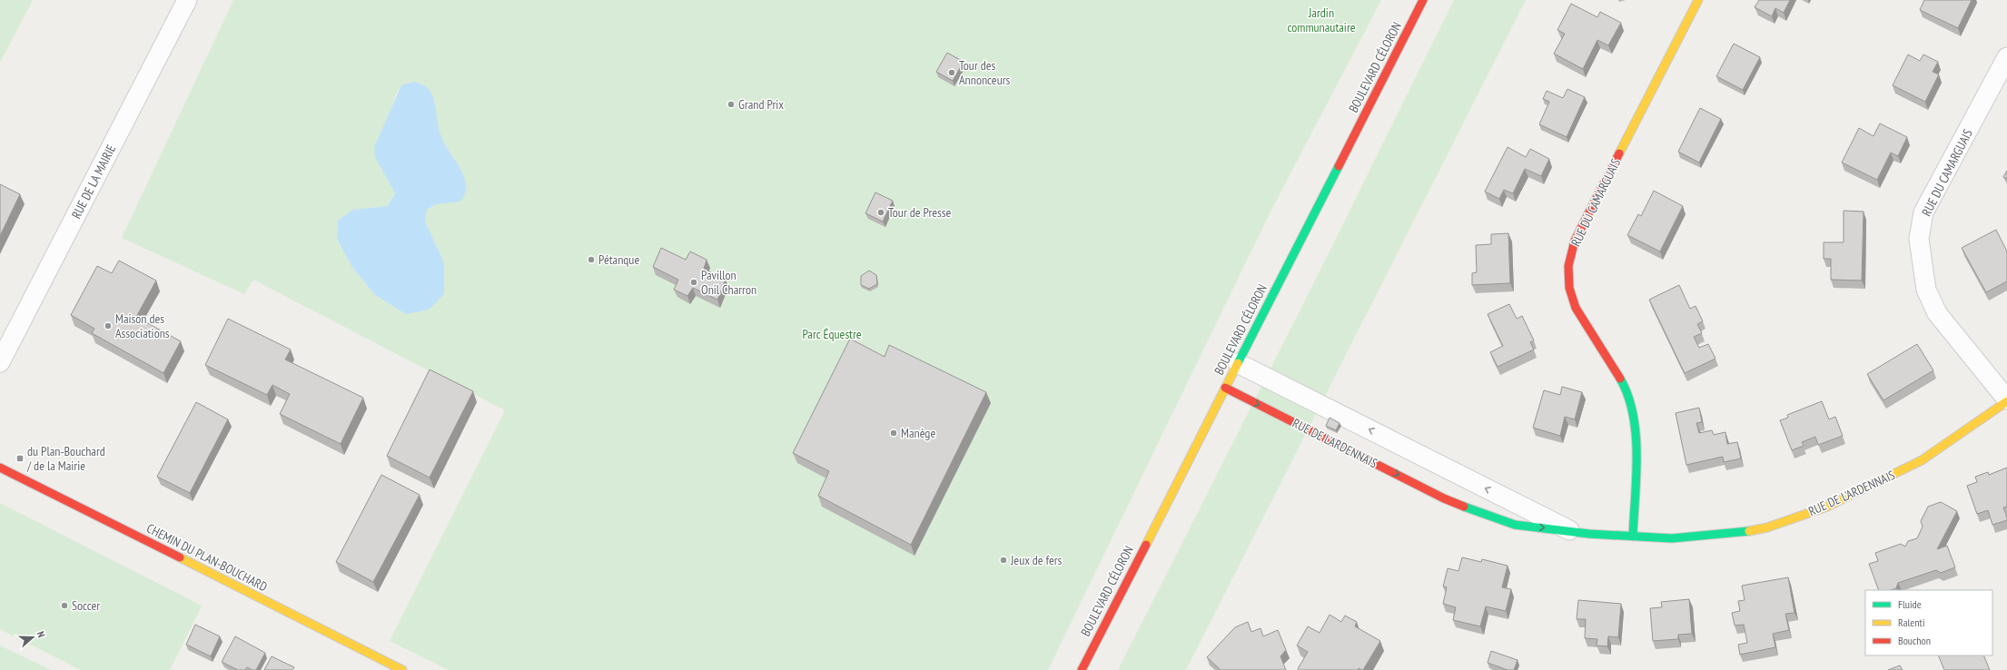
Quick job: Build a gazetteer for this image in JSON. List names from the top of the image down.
{
  "streets": {
    "street": [
      "BOULEVARD CÉLORON",
      "RUE DU CAMARGUAIS",
      "RUE DE LA MAIRIE",
      "RUE DE L'ARDENNAIS",
      "CHEMIN DU PLAN-BOUCHARD"
    ]
  },
  "crossings": [
    ["BOULEVARD CÉLORON", "RUE DE L'ARDENNAIS"],
    ["RUE DU CAMARGUAIS", "RUE DE L'ARDENNAIS"]
  ],
  "parks": ["Jardin communautaire", "Parc Équestre"],
  "places": {
    "other": [
      "Tour des Annonceurs",
      "Grand Prix",
      "Tour de Presse",
      "Pétanque",
      "Pavillon Onil Charron",
      "Maison des Associations",
      "Manège",
      "Jeux de fers",
      "Soccer"
    ],
    "transit": ["du Plan-Bouchard / de la Mairie"]
  },
  "legend": ["Fluide", "Ralenti", "Bouchon"],
  "north": "right"
}
